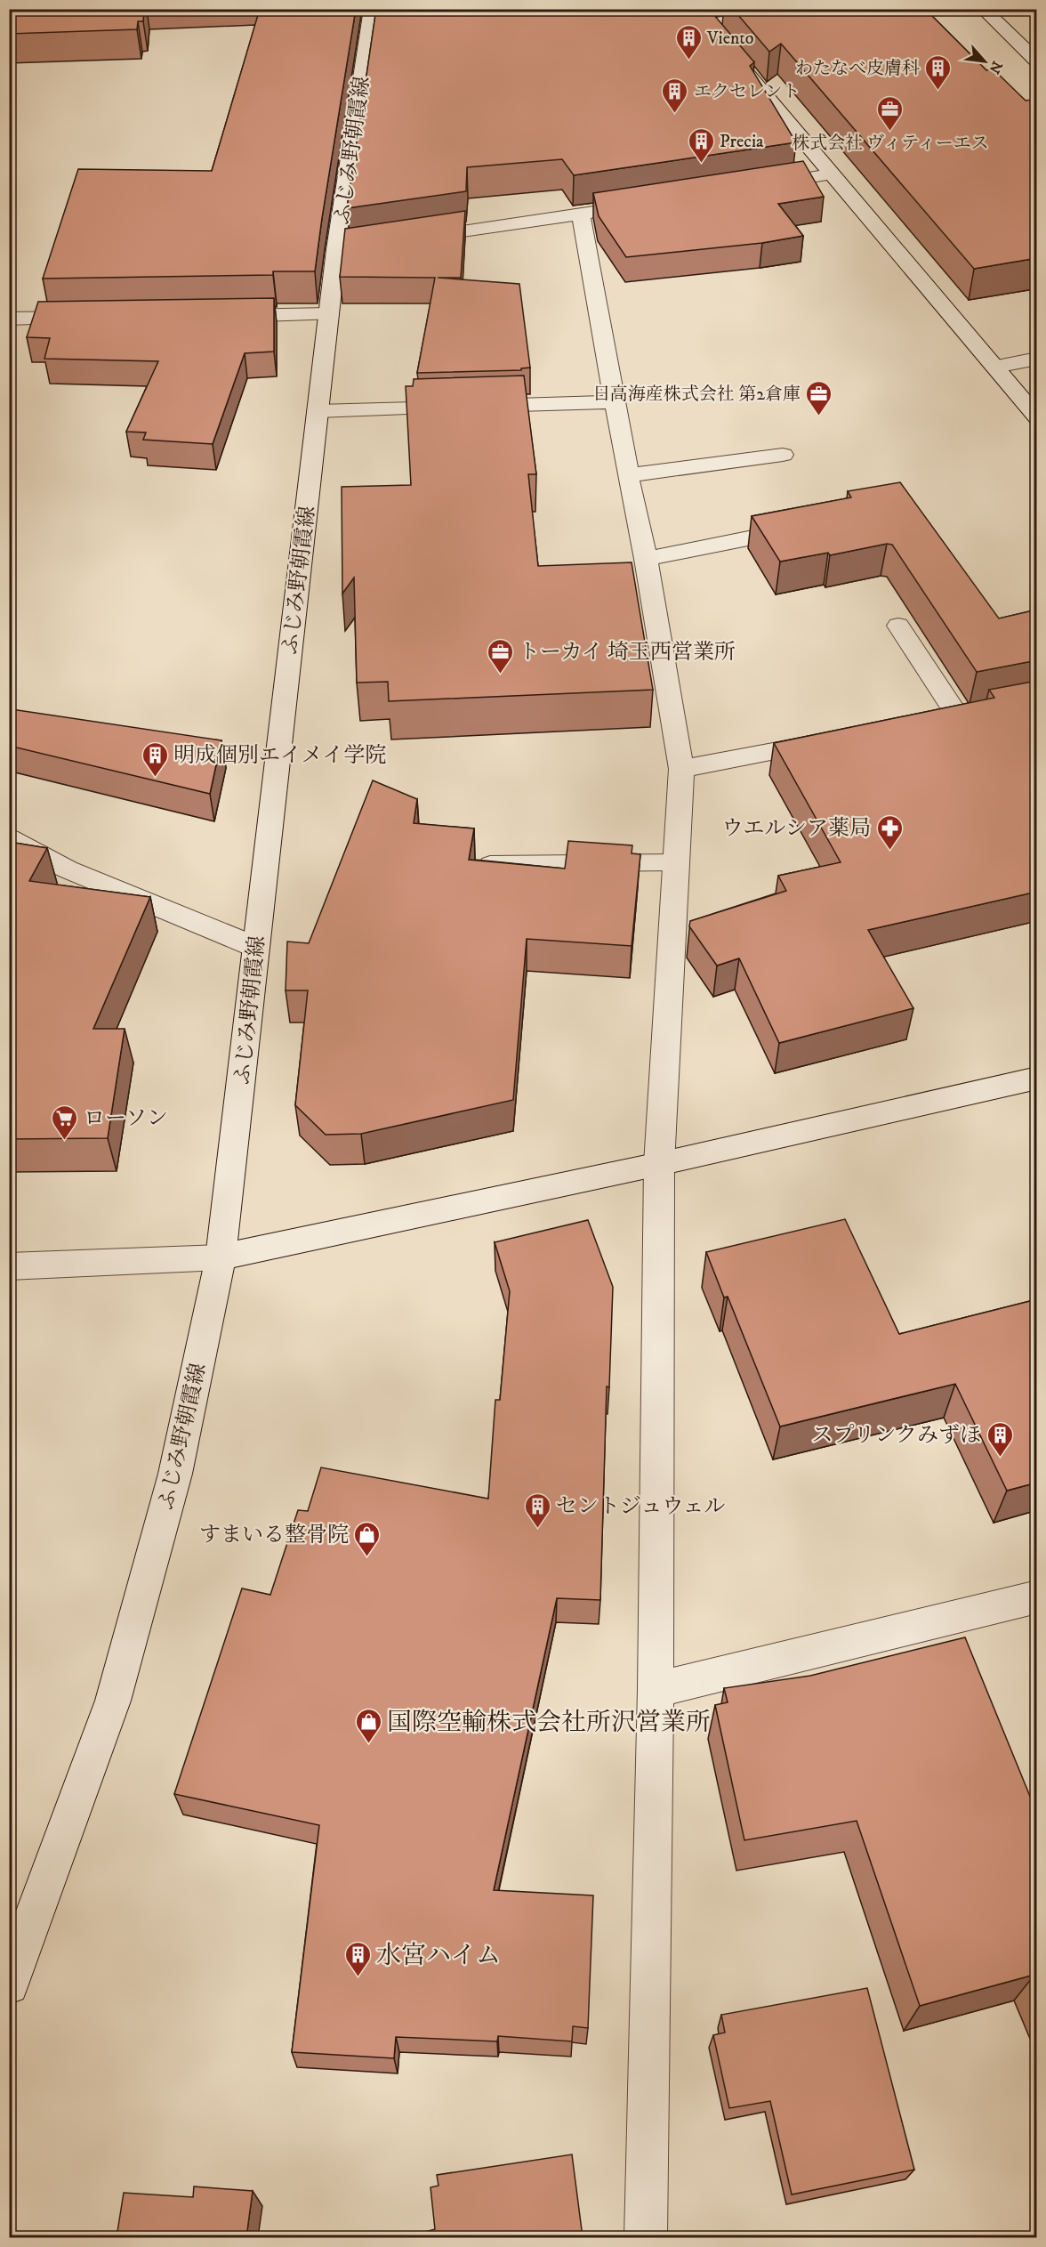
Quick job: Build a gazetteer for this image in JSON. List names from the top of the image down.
{
  "streets": {
    "street": ["ふじみ野朝霞線"]
  },
  "places": {
    "building": [
      "Viento",
      "わたなべ皮膚科",
      "エクセレント",
      "Precia",
      "明成個別エイメイ学院",
      "スプリンクみずほ",
      "セントジュウェル",
      "水宮ハイム"
    ],
    "office": ["株式会社 ヴィティーエス", "日高海産株式会社 第2倉庫", "トーカイ 埼玉西営業所"],
    "pharmacy": ["ウエルシア薬局"],
    "supermarket": ["ローソン"],
    "shop": ["すまいる整骨院", "国際空輸株式会社所沢営業所"]
  },
  "north": "bottom right"
}
